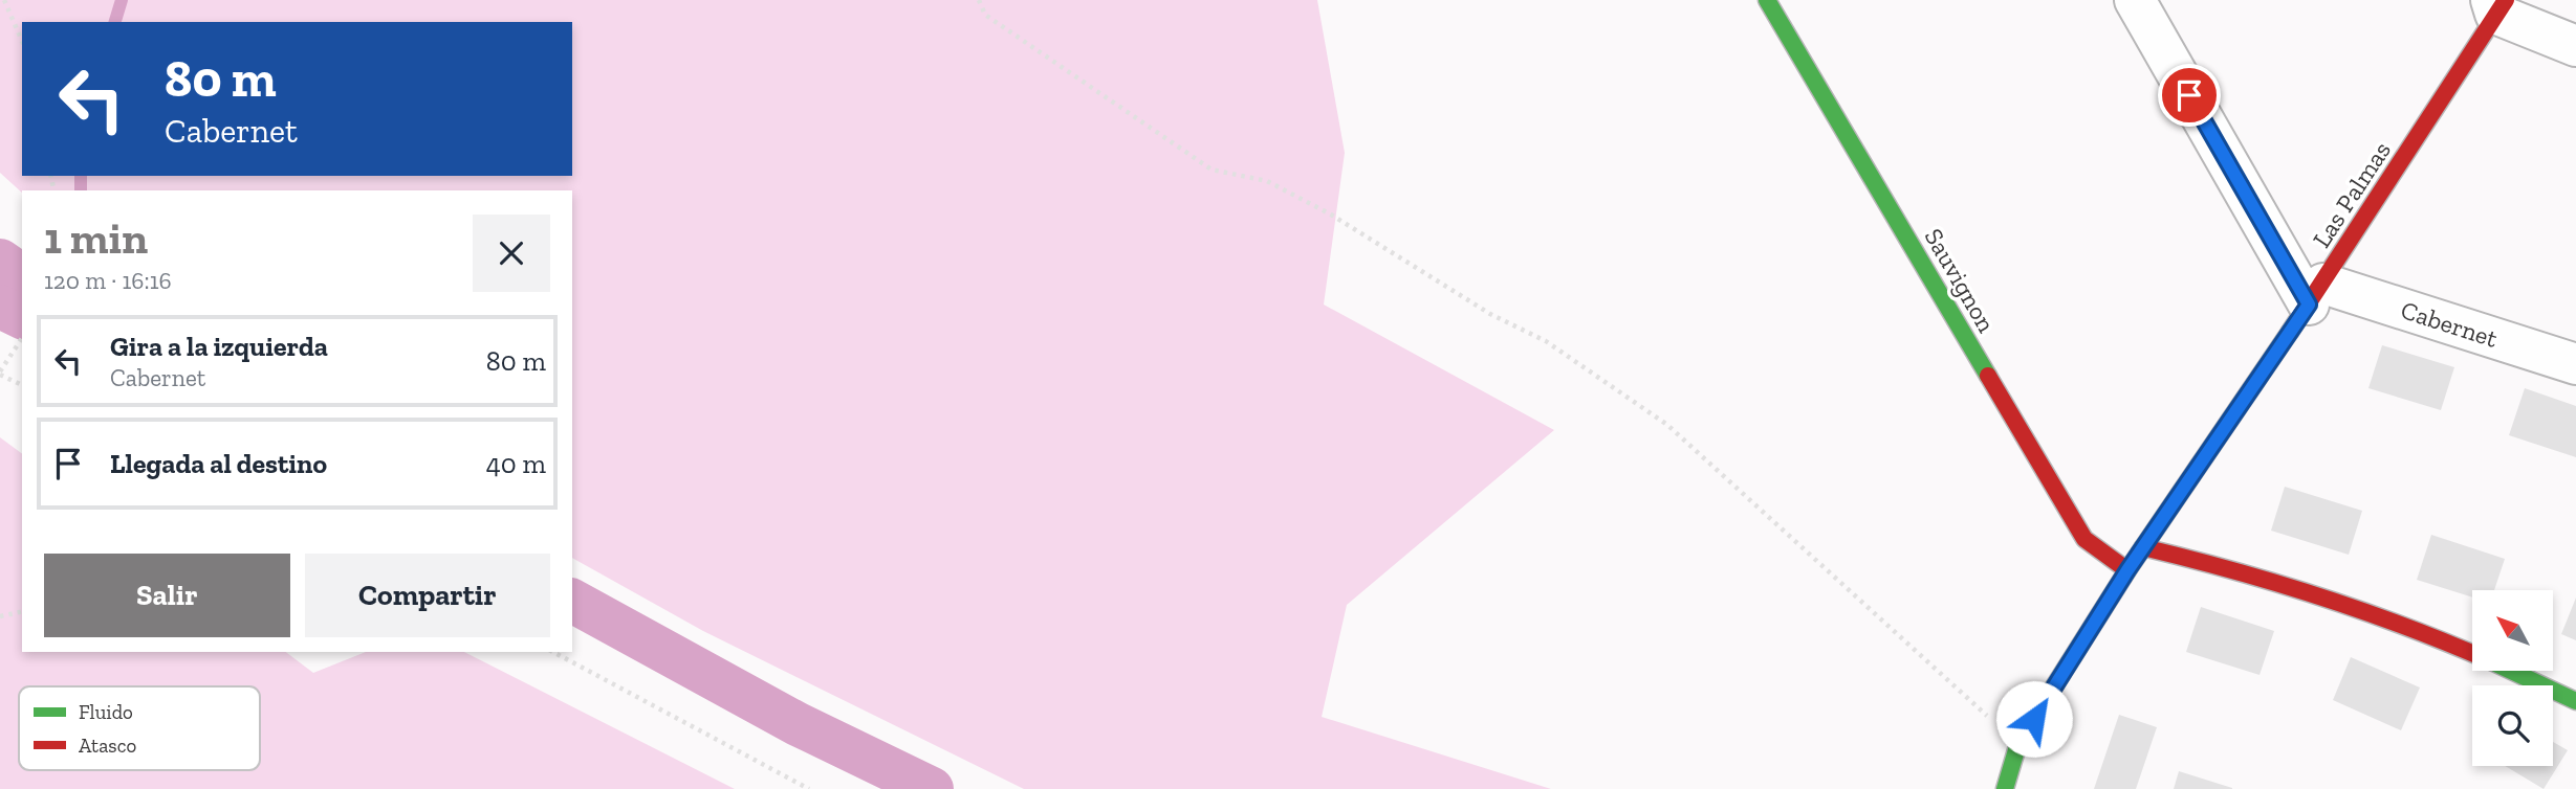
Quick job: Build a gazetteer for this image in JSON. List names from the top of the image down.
{
  "streets": {
    "street": ["Las Palmas", "Sauvignon", "Cabernet"]
  },
  "crossings": [
    ["Las Palmas", "Sauvignon"],
    ["Las Palmas", "Cabernet"]
  ],
  "legend": ["Fluido", "Atasco"],
  "north": "top left",
  "page": {
    "turn": ["80 m", "Cabernet"],
    "heading": ["1 min", "120 m · 16:16"],
    "list": [
      {
        "name": "Gira a la izquierda",
        "note": "Cabernet",
        "value": "80 m"
      },
      {
        "name": "Llegada al destino",
        "value": "40 m"
      }
    ],
    "buttons": ["Salir", "Compartir"]
  }
}
